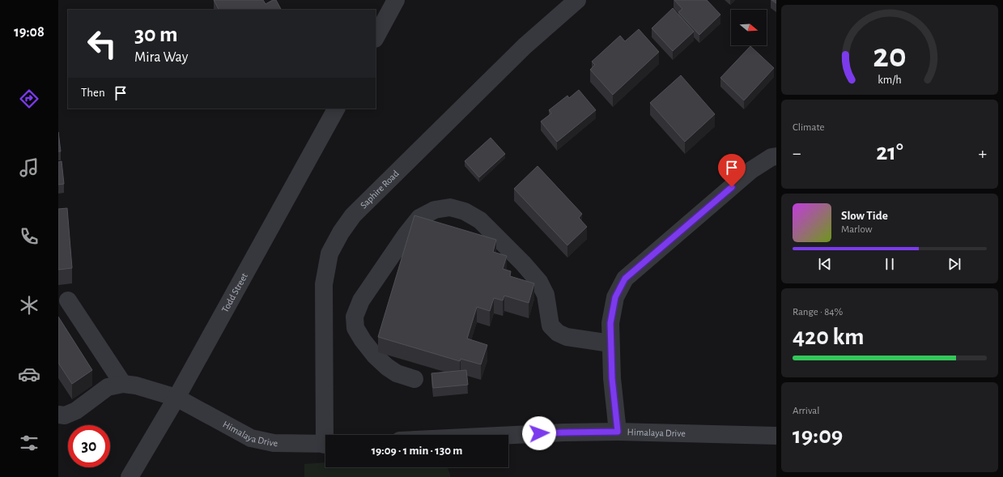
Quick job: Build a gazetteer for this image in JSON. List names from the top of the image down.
{
  "streets": {
    "street": ["Saphire Road", "Todd Street", "Himalaya Drive"]
  },
  "crossings": [
    ["Todd Street", "Himalaya Drive"]
  ],
  "north": "right",
  "page": {
    "tabs": "19:08",
    "turn": ["30 m", "Mira Way"],
    "then": "Then",
    "tile": [
      "Climate",
      ["Range · 84%", "420 km"],
      ["Arrival", "19:09"]
    ],
    "heat": ["−", "21°", "+"],
    "song": ["Slow Tide", "Marlow"],
    "limit": "30",
    "trip": "19:09 · 1 min · 130 m",
    "gauge": ["20", "km/h"]
  }
}
